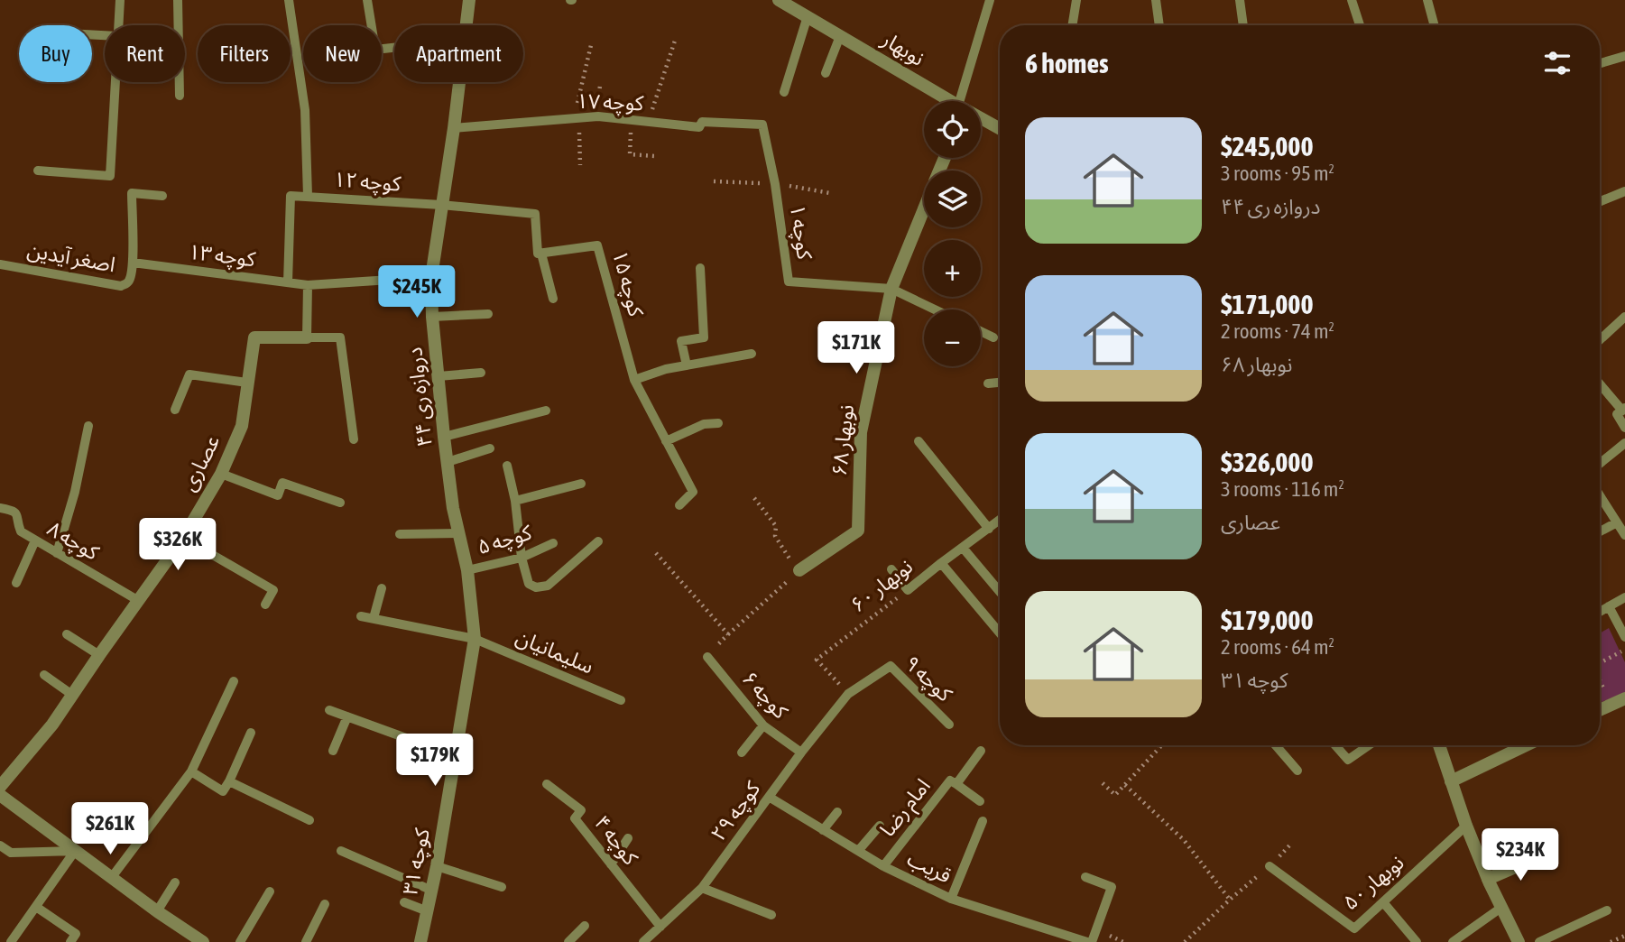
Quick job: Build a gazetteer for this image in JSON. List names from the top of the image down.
{
  "streets": {
    "street": [
      "نوبهار",
      "دروازه ری ۴۴",
      "نوبهار ۶۸",
      "عصاری",
      "کوچه ۳۱"
    ],
    "lane": [
      "کوچه ۱۷",
      "کوچه ۱۲",
      "کوچه ۱",
      "کوچه ۱۳",
      "اصغر آیدین",
      "کوچه ۱۵",
      "کوچه ۵",
      "کوچه ۸",
      "نوبهار ۶۰",
      "سلیمانیان",
      "کوچه ۹",
      "کوچه ۶",
      "امام رضا",
      "کوچه ۲۹",
      "کوچه ۴",
      "قریب",
      "نوبهار ۵۰"
    ]
  },
  "crossings": [
    ["کوچه ۱۷", "کوچه ۱"],
    ["کوچه ۱۷", "دروازه ری ۴۴"],
    ["کوچه ۱۲", "کوچه ۱۳"],
    ["کوچه ۱۲", "دروازه ری ۴۴"],
    ["کوچه ۱", "نوبهار ۶۸"],
    ["کوچه ۱۳", "اصغر آیدین"],
    ["کوچه ۱۳", "دروازه ری ۴۴"],
    ["دروازه ری ۴۴", "کوچه ۵"],
    ["دروازه ری ۴۴", "سلیمانیان"],
    ["دروازه ری ۴۴", "کوچه ۳۱"],
    ["عصاری", "کوچه ۸"],
    ["نوبهار ۶۰", "کوچه ۹"],
    ["نوبهار ۶۰", "کوچه ۲۹"],
    ["سلیمانیان", "کوچه ۳۱"],
    ["کوچه ۹", "کوچه ۲۹"],
    ["کوچه ۶", "کوچه ۲۹"],
    ["امام رضا", "قریب"],
    ["کوچه ۲۹", "کوچه ۴"],
    ["کوچه ۲۹", "قریب"]
  ],
  "page": {
    "chip": [
      "Buy",
      "Rent",
      "Filters",
      "New",
      "Apartment"
    ],
    "heading": "6 homes",
    "map_buttons": ["+", "−"],
    "list": [
      {
        "name": "$245,000",
        "note": "3 rooms · 95 m² · دروازه ری ۴۴"
      },
      {
        "name": "$171,000",
        "note": "2 rooms · 74 m² · نوبهار ۶۸"
      },
      {
        "name": "$326,000",
        "note": "3 rooms · 116 m² · عصاری"
      },
      {
        "name": "$179,000",
        "note": "2 rooms · 64 m² · کوچه ۳۱"
      }
    ],
    "price": [
      "$245K",
      "$171K",
      "$326K",
      "$179K",
      "$261K",
      "$234K"
    ]
  }
}
